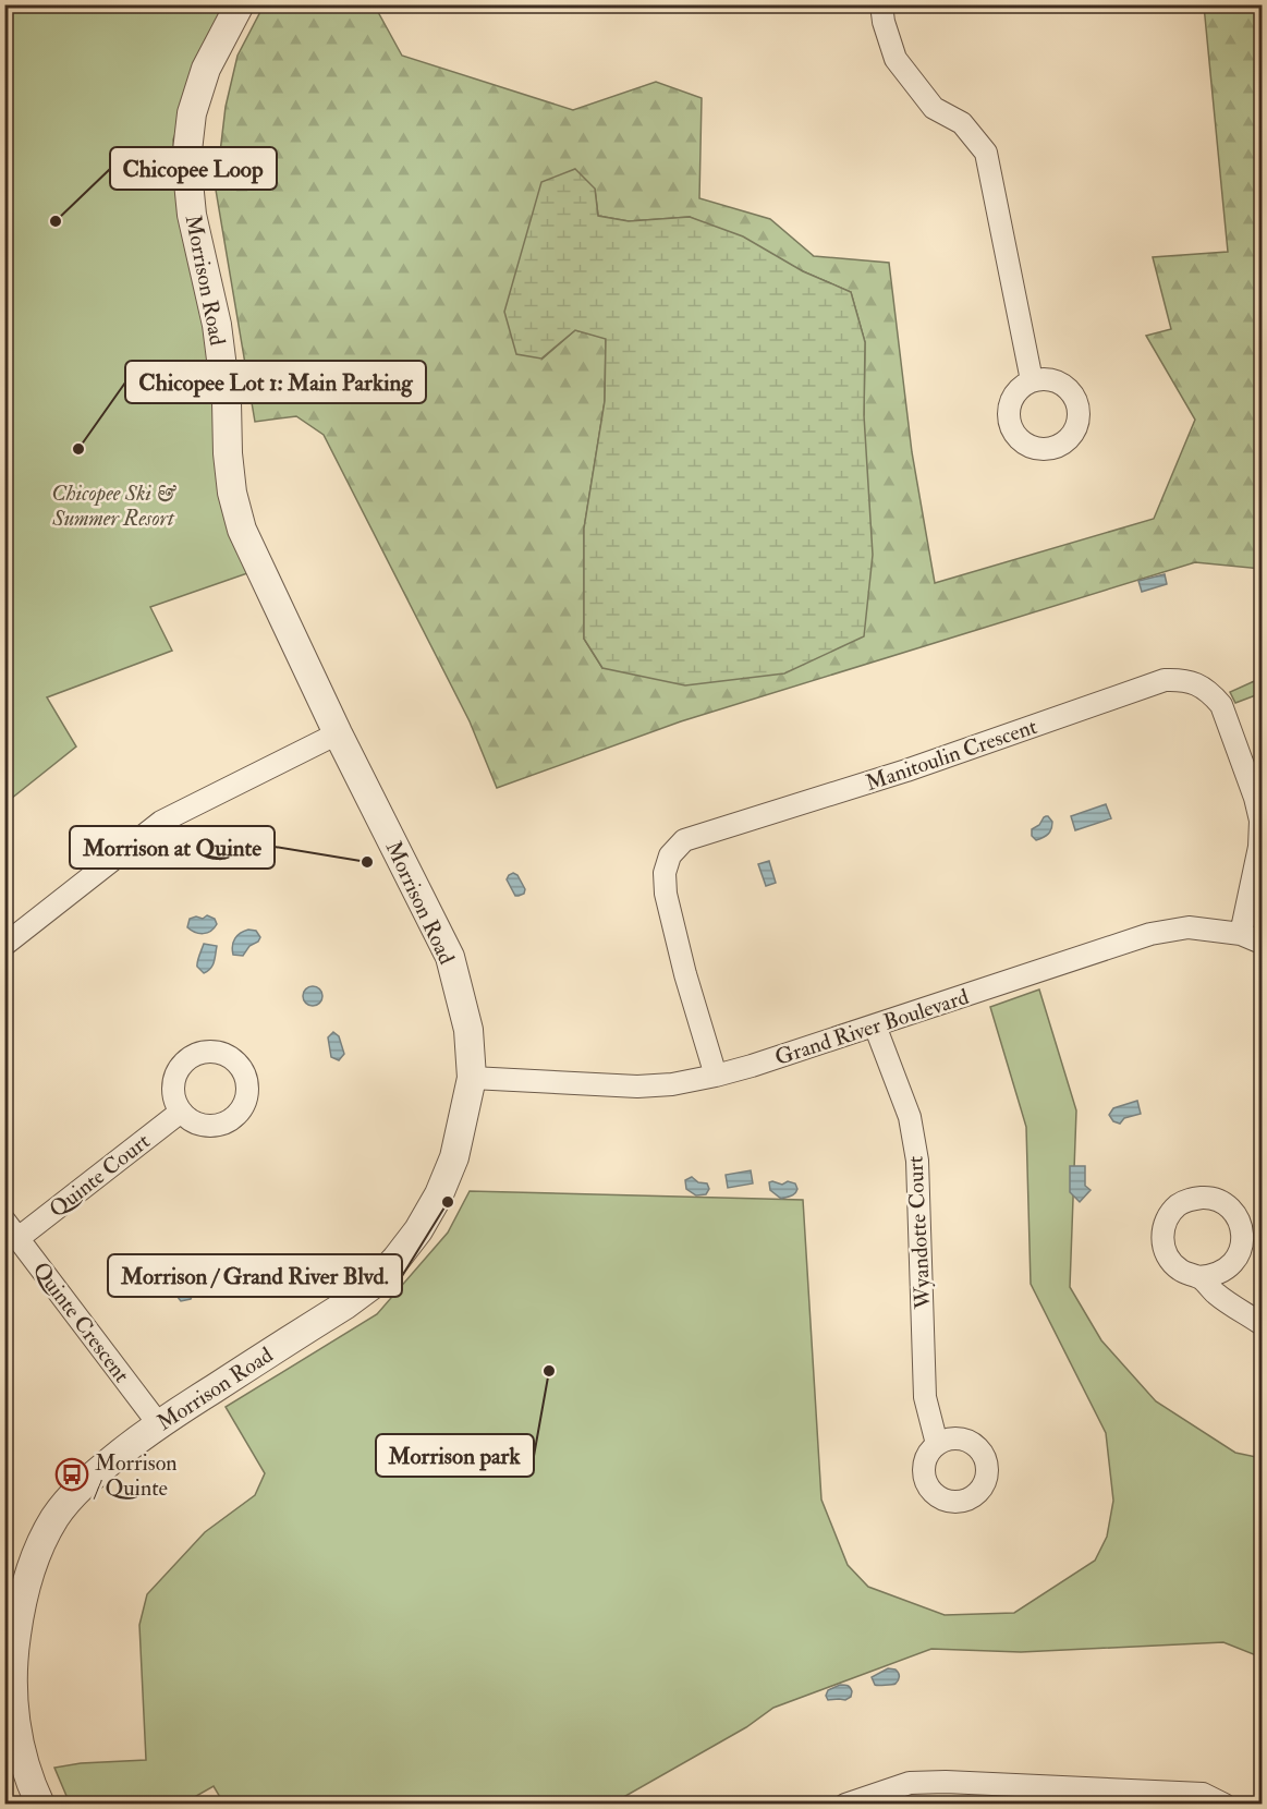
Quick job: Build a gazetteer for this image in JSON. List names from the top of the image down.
{
  "streets": {
    "street": [
      "Morrison Road",
      "Manitoulin Crescent",
      "Grand River Boulevard",
      "Quinte Court",
      "Wyandotte Court",
      "Quinte Crescent"
    ]
  },
  "crossings": [
    ["Morrison Road", "Grand River Boulevard"],
    ["Morrison Road", "Quinte Crescent"],
    ["Manitoulin Crescent", "Grand River Boulevard"],
    ["Grand River Boulevard", "Wyandotte Court"],
    ["Quinte Court", "Quinte Crescent"]
  ],
  "parks": ["Chicopee Ski & Summer Resort"],
  "places": {
    "other": [
      "Chicopee Loop",
      "Chicopee Lot 1: Main Parking",
      "Morrison at Quinte",
      "Morrison / Grand River Blvd.",
      "Morrison park"
    ],
    "bus stop": ["Morrison / Quinte"]
  }
}
